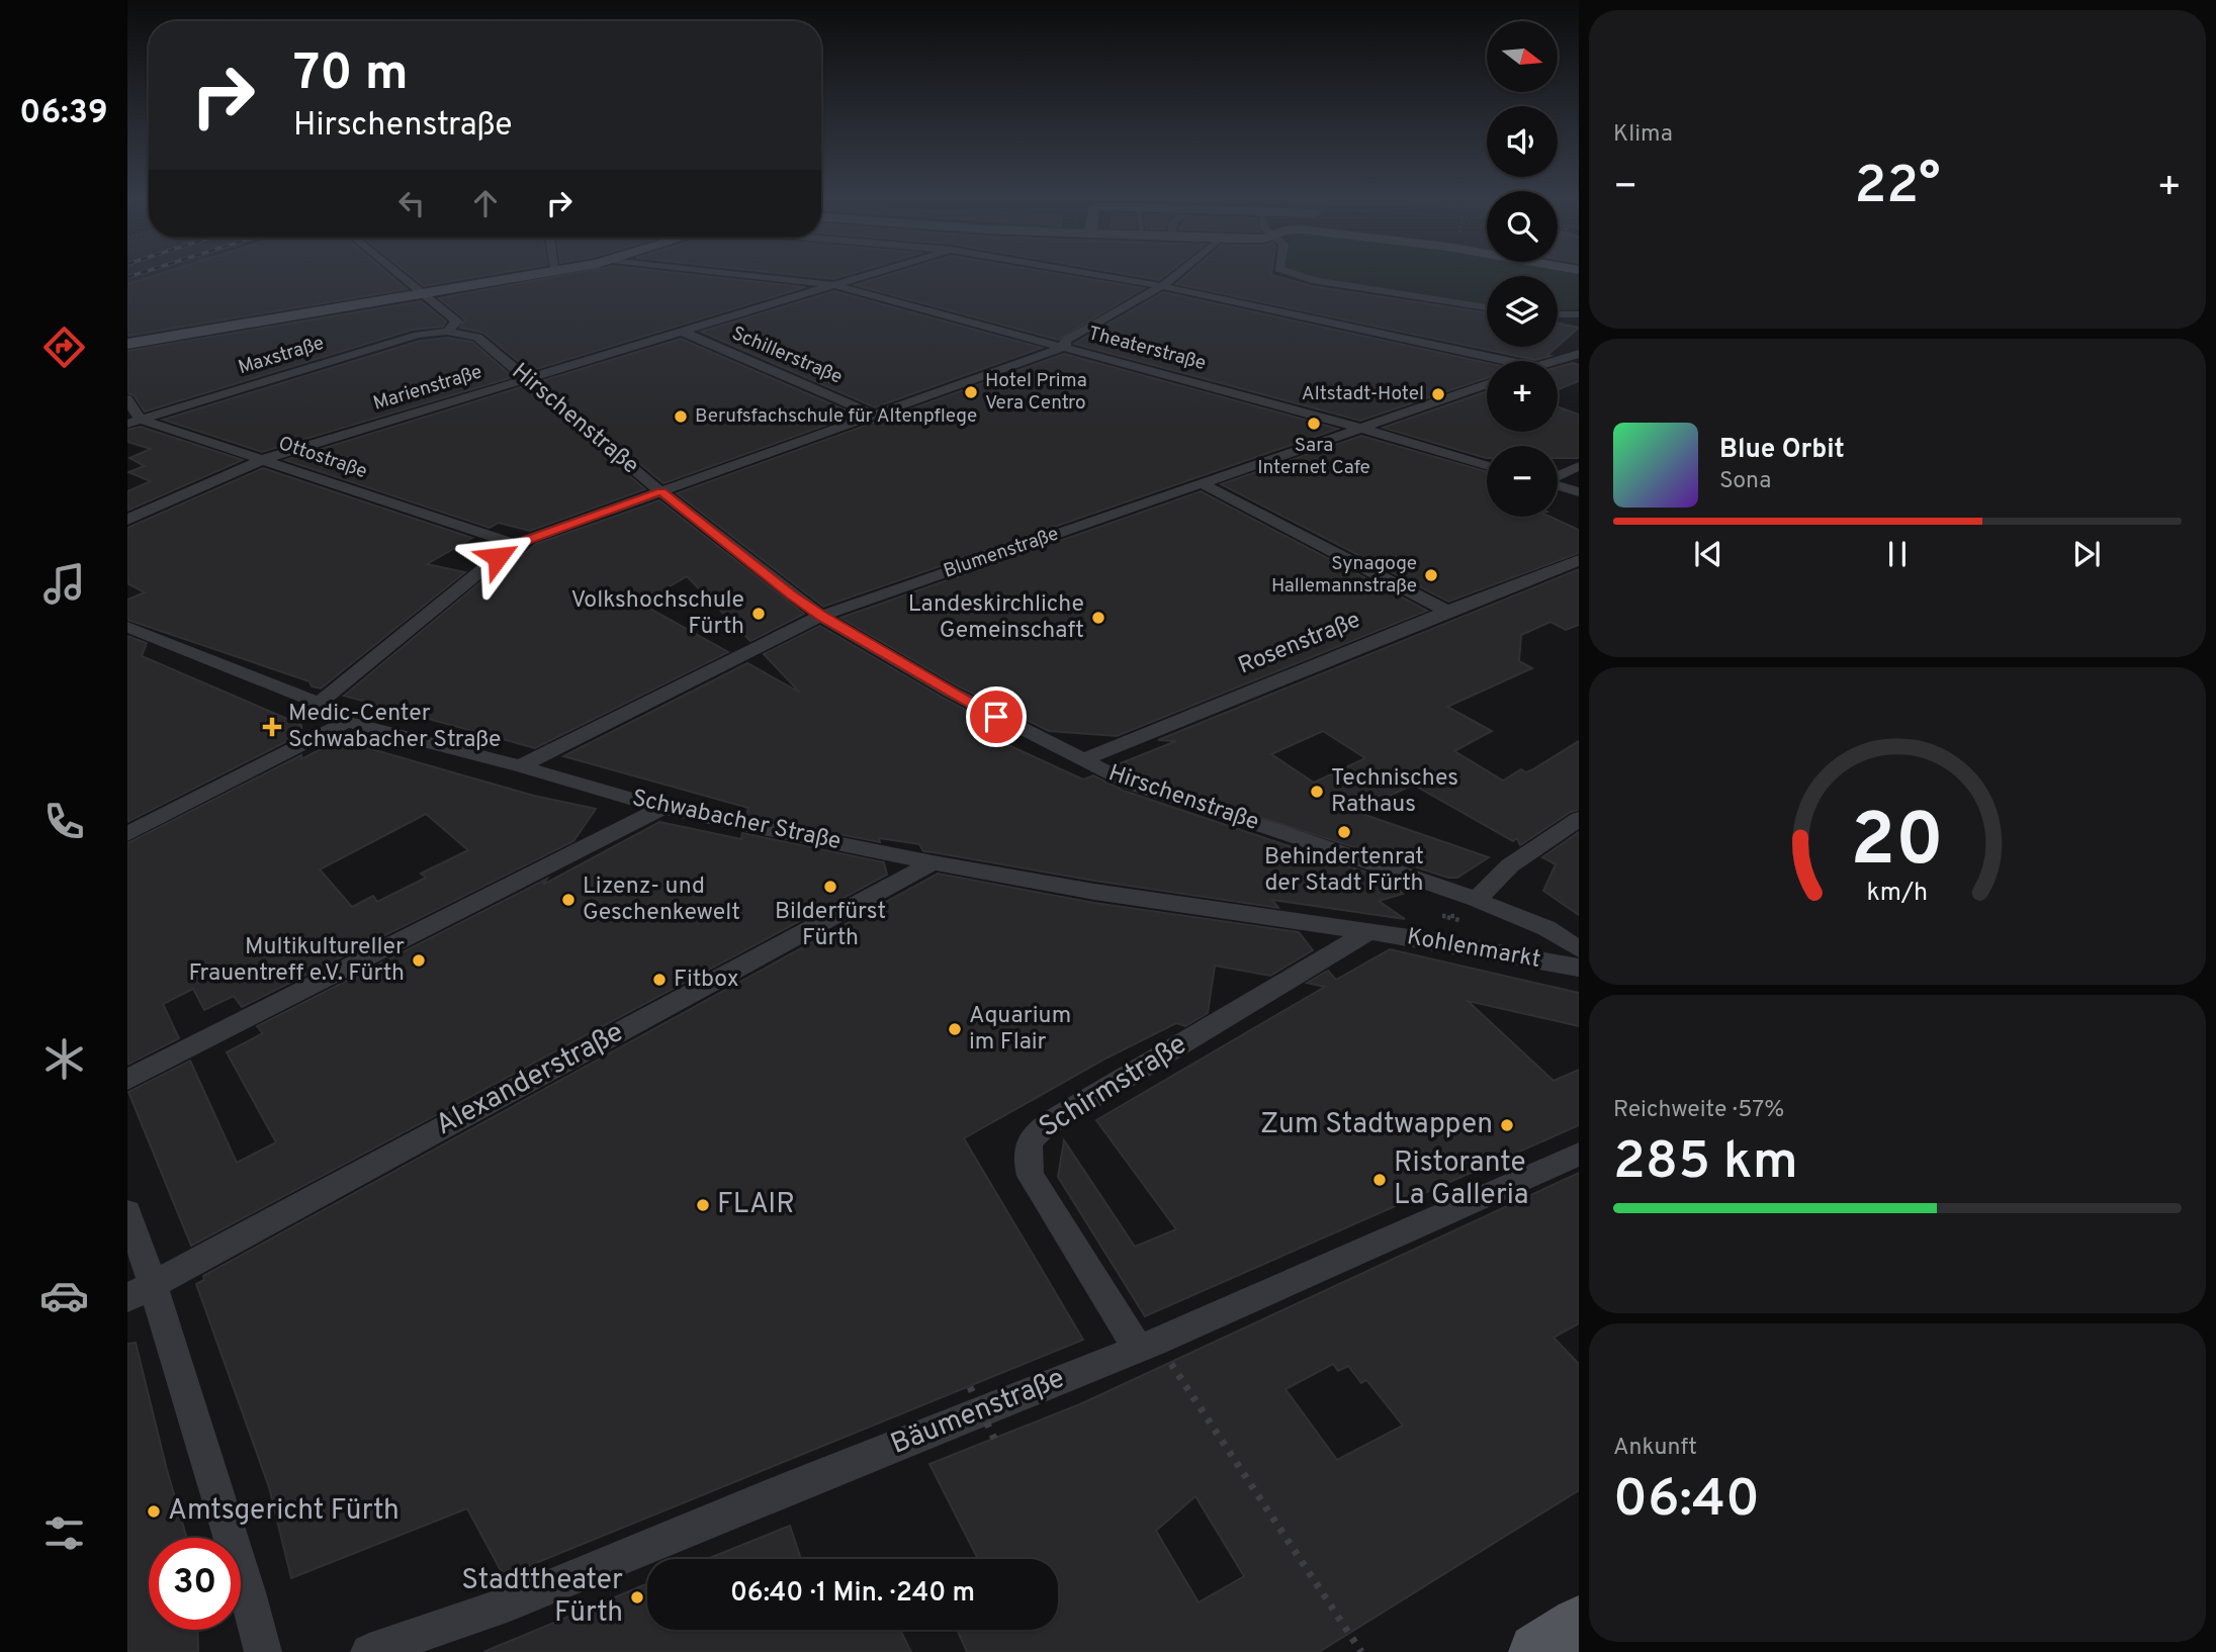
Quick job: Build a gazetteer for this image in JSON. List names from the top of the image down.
{
  "streets": {
    "street": [
      "Theaterstraße",
      "Maxstraße",
      "Schillerstraße",
      "Marienstraße",
      "Hirschenstraße",
      "Ottostraße",
      "Blumenstraße",
      "Rosenstraße",
      "Schwabacher Straße",
      "Kohlenmarkt",
      "Alexanderstraße",
      "Schirmstraße",
      "Bäumenstraße"
    ]
  },
  "crossings": [
    ["Theaterstraße", "Marienstraße"],
    ["Theaterstraße", "Blumenstraße"],
    ["Maxstraße", "Hirschenstraße"],
    ["Maxstraße", "Ottostraße"],
    ["Schillerstraße", "Marienstraße"],
    ["Marienstraße", "Hirschenstraße"],
    ["Marienstraße", "Ottostraße"],
    ["Hirschenstraße", "Blumenstraße"],
    ["Hirschenstraße", "Rosenstraße"],
    ["Blumenstraße", "Schwabacher Straße"],
    ["Schwabacher Straße", "Kohlenmarkt"],
    ["Schwabacher Straße", "Alexanderstraße"],
    ["Schwabacher Straße", "Schirmstraße"],
    ["Kohlenmarkt", "Schirmstraße"],
    ["Schirmstraße", "Bäumenstraße"]
  ],
  "places": {
    "other": [
      "Hotel Prima Vera Centro",
      "Altstadt-Hotel",
      "Berufsfachschule für Altenpflege",
      "Sara Internet Cafe",
      "Synagoge Hallemannstraße",
      "Volkshochschule Fürth",
      "Landeskirchliche Gemeinschaft",
      "Technisches Rathaus",
      "Behindertenrat der Stadt Fürth",
      "Bilderfürst Fürth",
      "Lizenz- und Geschenkewelt",
      "Multikultureller Frauentreff e.V. Fürth",
      "Fitbox",
      "Aquarium im Flair",
      "Zum Stadtwappen",
      "Ristorante La Galleria",
      "FLAIR",
      "Amtsgericht Fürth",
      "Stadttheater Fürth"
    ],
    "health": ["Medic-Center Schwabacher Straße"]
  },
  "north": "right",
  "page": {
    "tabs": "06:39",
    "tile": [
      "Klima",
      ["Reichweite · 57%", "285 km"],
      ["Ankunft", "06:40"]
    ],
    "map_buttons": ["+", "−"],
    "turn": ["70 m", "Hirschenstraße"],
    "heat": ["−", "22°", "+"],
    "song": ["Blue Orbit", "Sona"],
    "limit": "30",
    "trip": "06:40 · 1 Min. · 240 m",
    "gauge": ["20", "km/h"]
  }
}
